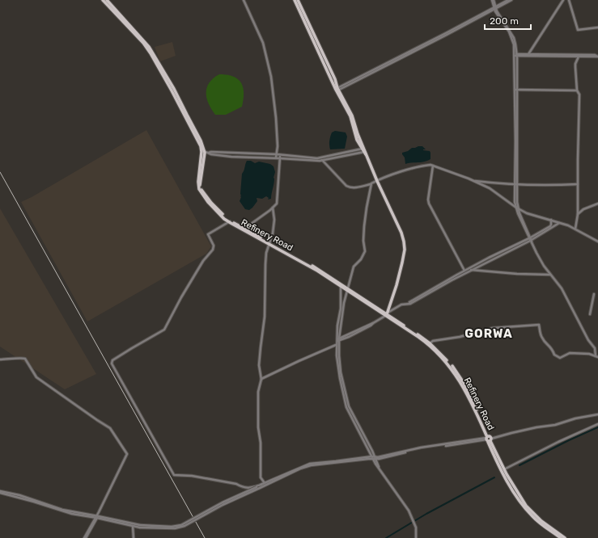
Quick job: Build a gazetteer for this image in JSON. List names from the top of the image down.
{
  "streets": {
    "main road": ["Refinery Road"]
  },
  "districts": ["GORWA"],
  "scale_bar": "200 m"
}
